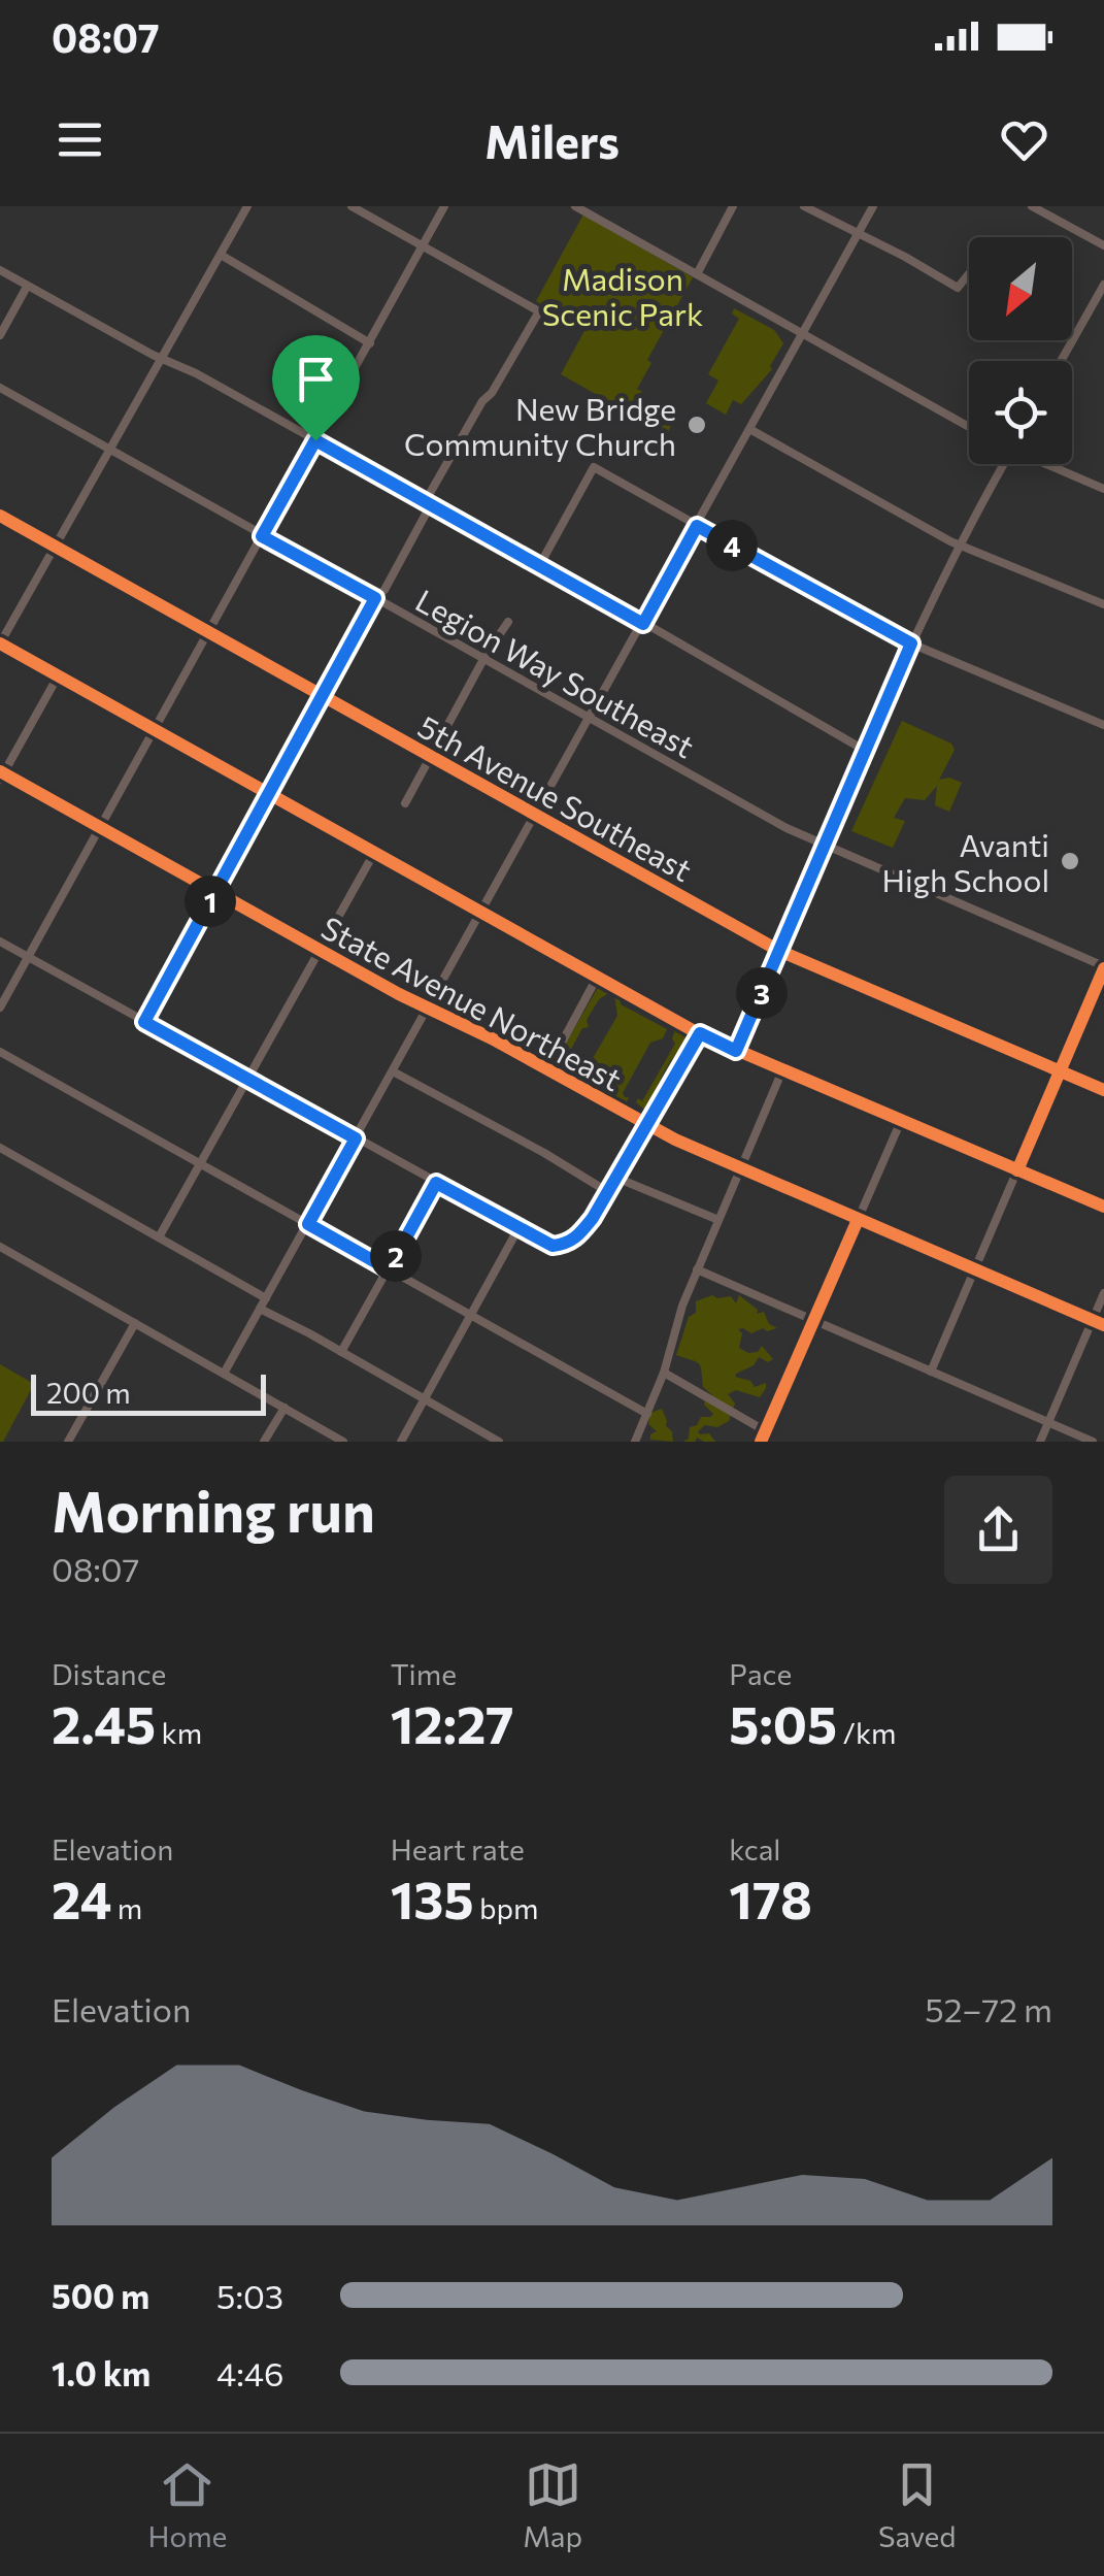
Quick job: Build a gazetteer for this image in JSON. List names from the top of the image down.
{
  "streets": {
    "main road": ["State Avenue Northeast"],
    "street": ["Legion Way Southeast", "5th Avenue Southeast"]
  },
  "parks": ["Madison Scenic Park"],
  "places": ["New Bridge Community Church", "Avanti High School"],
  "scale_bar": "200 m",
  "north": "bottom left",
  "page": {
    "status": "08:07",
    "header": "Milers",
    "pins": [
      "4",
      "1",
      "3",
      "2"
    ],
    "scale": "200 m",
    "heading": ["Morning run", "08:07"],
    "stats": [
      ["Distance", "2.45 km"],
      ["Time", "12:27"],
      ["Pace", "5:05 /km"],
      ["Elevation", "24 m"],
      ["Heart rate", "135 bpm"],
      ["kcal", "178"]
    ],
    "chart": ["Elevation", "52–72 m"],
    "list": [
      {
        "name": "500 m",
        "note": "5:03"
      },
      {
        "name": "1.0 km",
        "note": "4:46"
      }
    ],
    "tabs": ["Home", "Map", "Saved"]
  }
}
